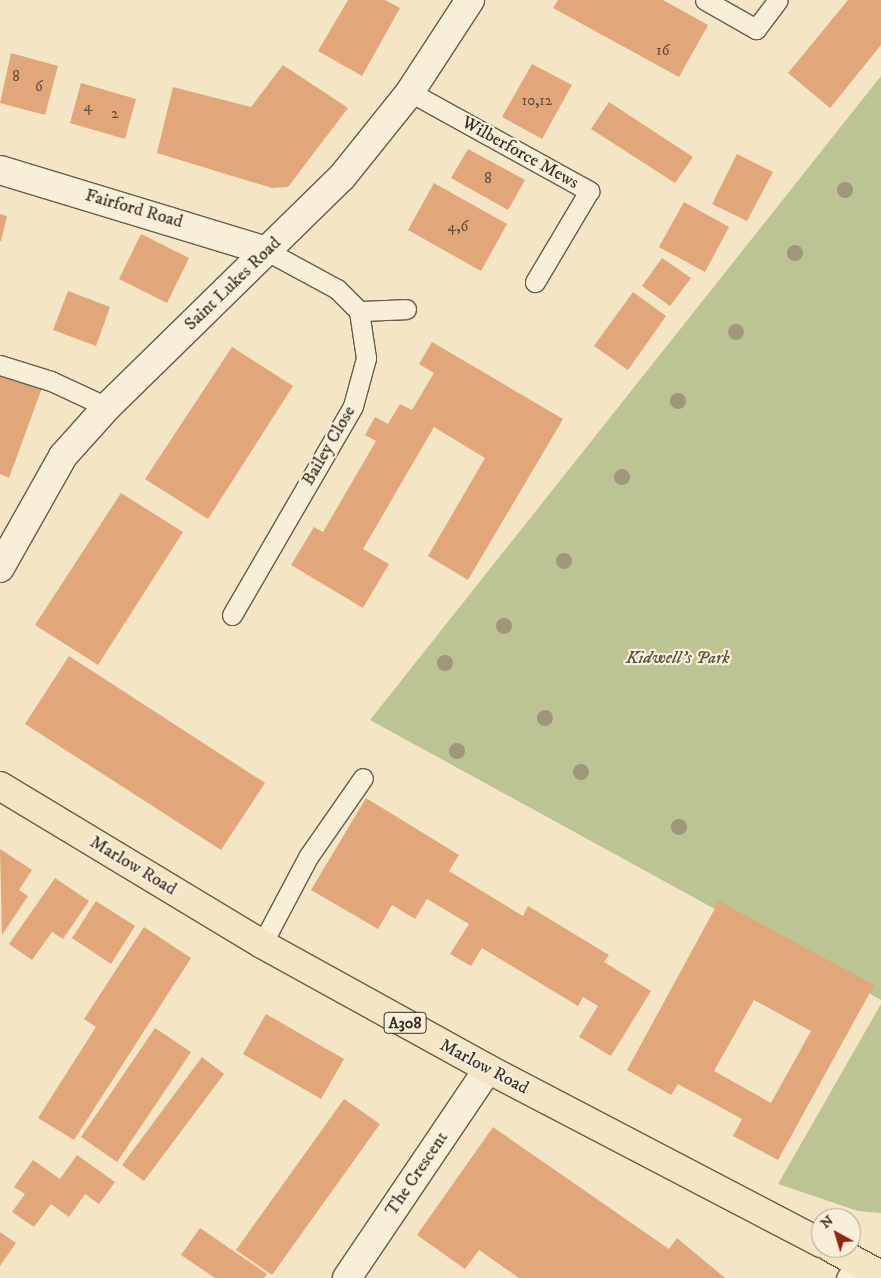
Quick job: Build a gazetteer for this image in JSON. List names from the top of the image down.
{
  "streets": {
    "main road": ["Marlow Road", "A308"],
    "street": ["Fairford Road", "Saint Lukes Road", "The Crescent"],
    "lane": ["Wilberforce Mews", "Bailey Close"]
  },
  "crossings": [
    ["Wilberforce Mews", "Saint Lukes Road"],
    ["Fairford Road", "Saint Lukes Road"],
    ["Marlow Road", "The Crescent"]
  ],
  "parks": ["Kidwell's Park"],
  "house_numbers": [
    "16",
    "8",
    "6",
    "10,12",
    "4",
    "2",
    "8",
    "4,6"
  ],
  "north": "top left"
}
